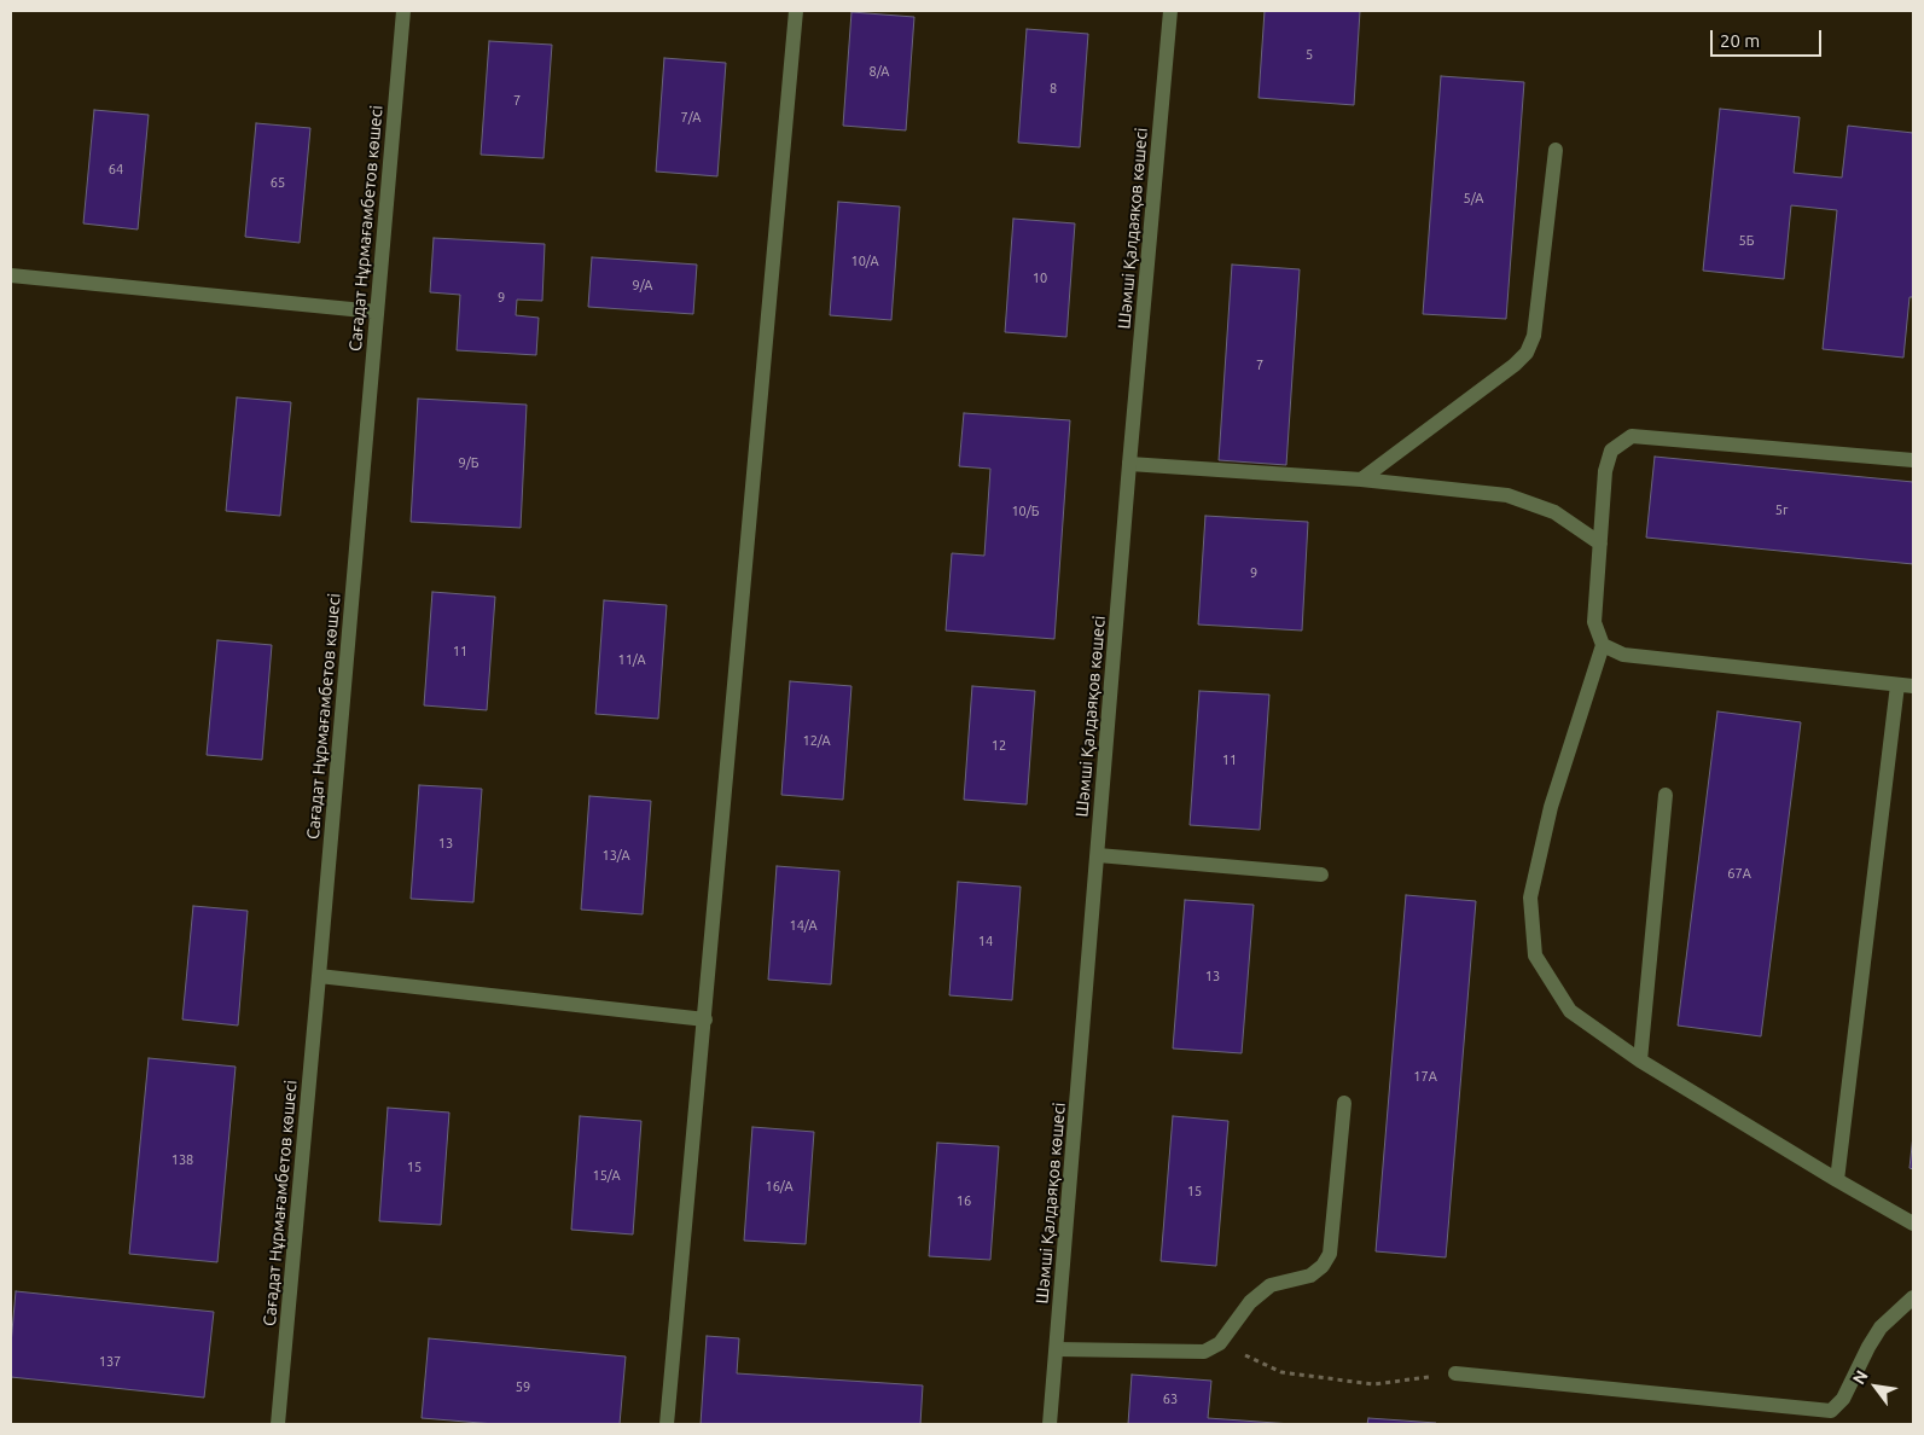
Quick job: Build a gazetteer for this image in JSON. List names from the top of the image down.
{
  "streets": {
    "street": ["Сағадат Нұрмағамбетов көшесі", "Шәмші Қалдаяқов көшесі"]
  },
  "house_numbers": [
    "5",
    "8/А",
    "8",
    "7",
    "7/А",
    "64",
    "65",
    "5/А",
    "5Б",
    "10/А",
    "10",
    "9/А",
    "9",
    "7",
    "9/Б",
    "5г",
    "10/Б",
    "9",
    "11",
    "11/А",
    "12/А",
    "12",
    "11",
    "13",
    "13/А",
    "67А",
    "14/А",
    "14",
    "13",
    "17А",
    "138",
    "15",
    "15/А",
    "16/А",
    "15",
    "16",
    "137",
    "59",
    "63"
  ],
  "scale_bar": "20 m",
  "north": "top left"
}
